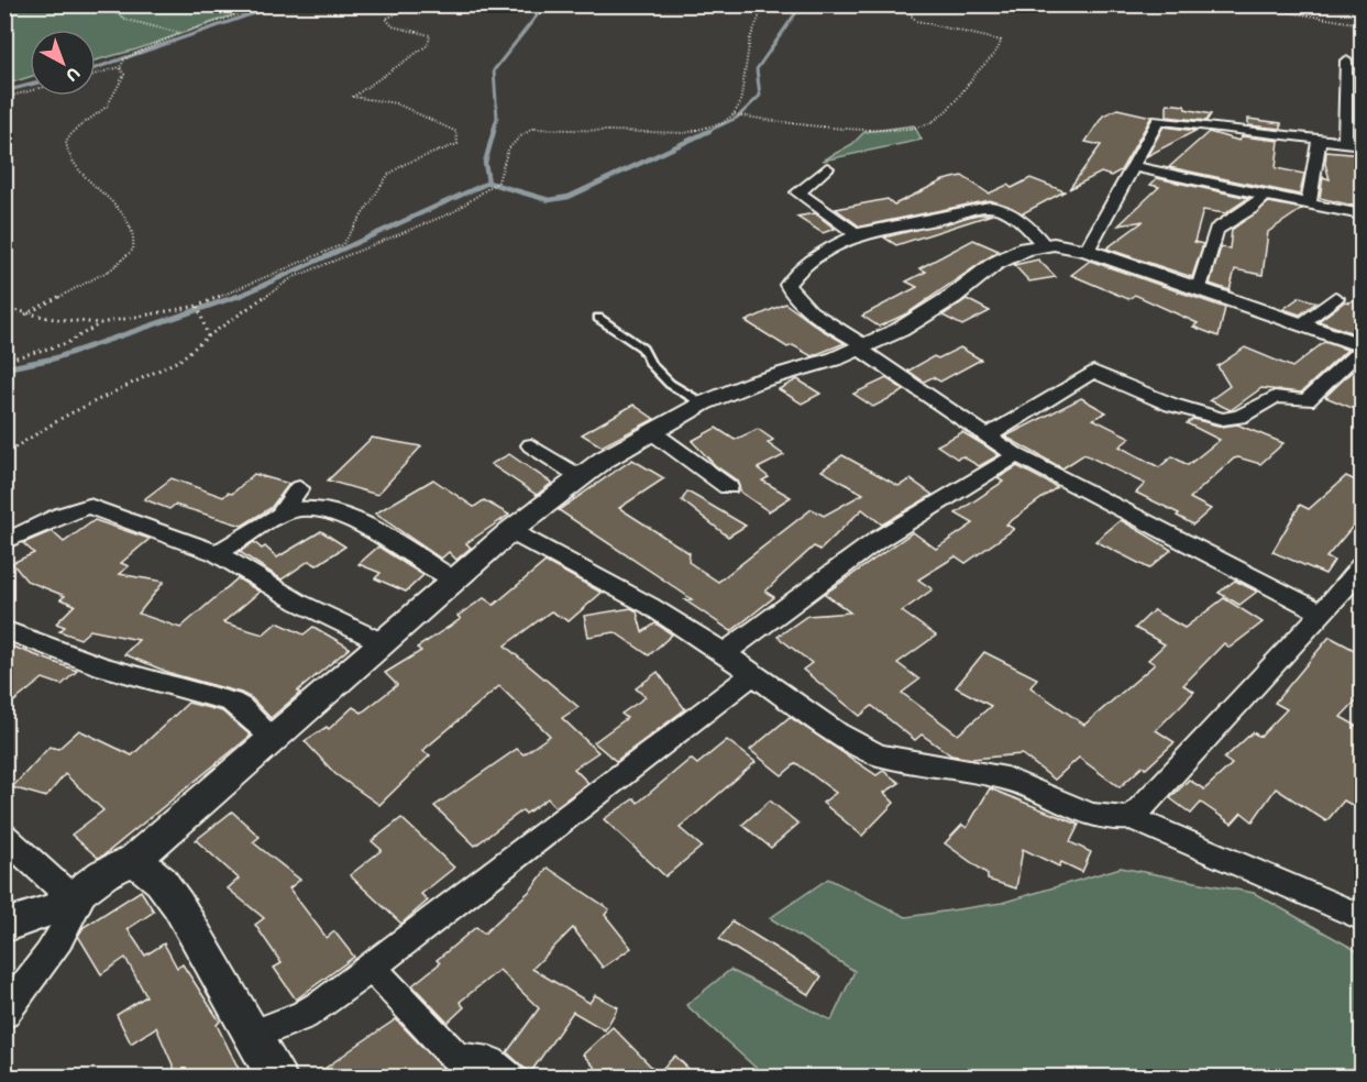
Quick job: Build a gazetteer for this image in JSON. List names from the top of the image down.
{
  "north": "bottom right"
}
